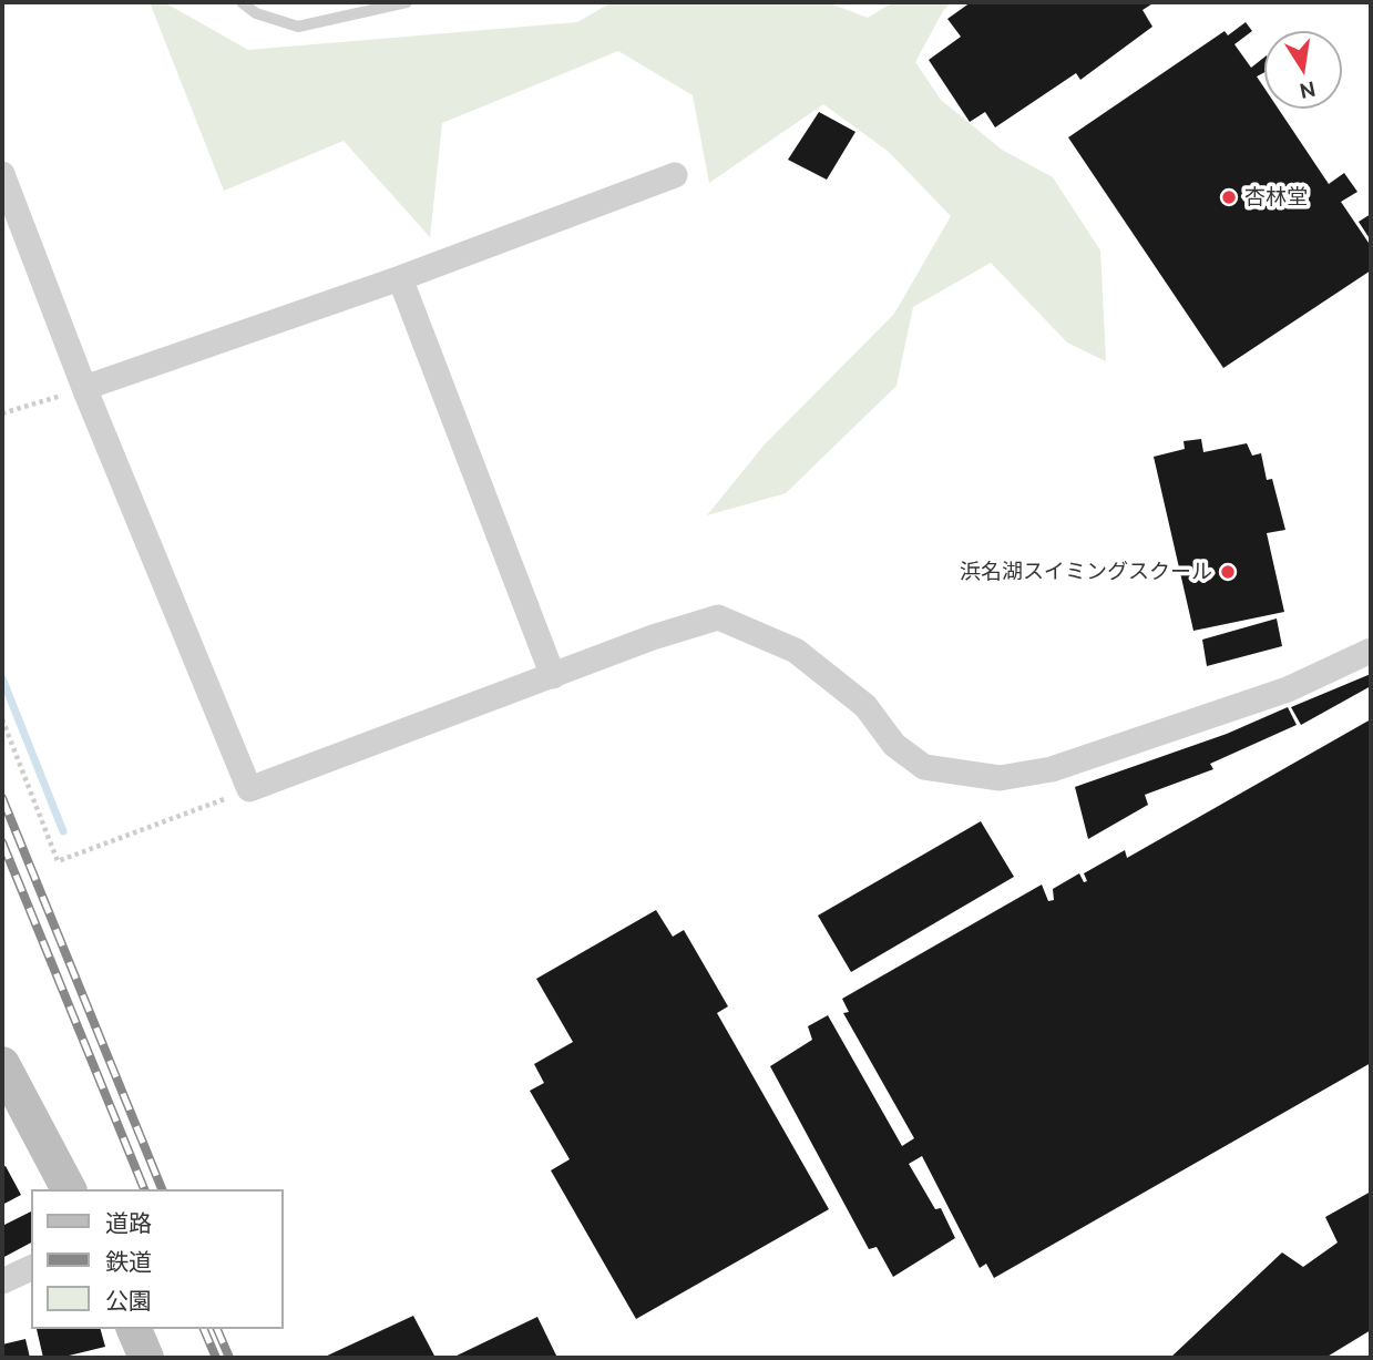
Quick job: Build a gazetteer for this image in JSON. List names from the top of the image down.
{
  "places": ["杏林堂", "浜名湖スイミングスクール"],
  "legend": ["道路", "鉄道", "公園"],
  "north": "bottom"
}
